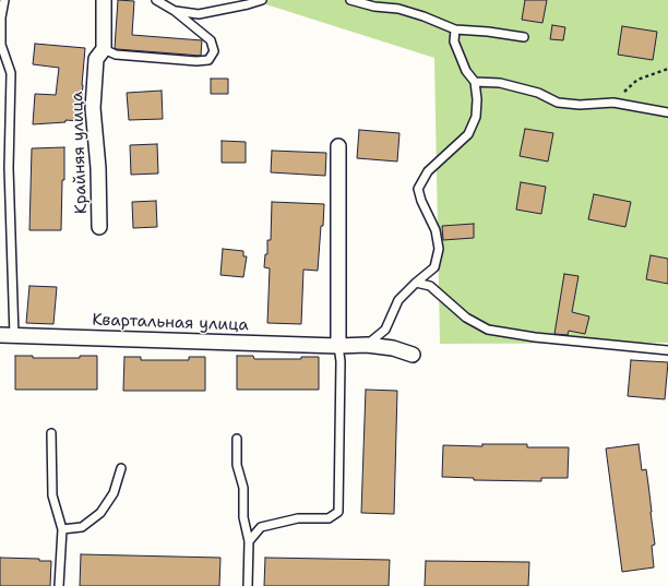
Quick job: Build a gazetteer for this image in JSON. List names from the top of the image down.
{
  "streets": {
    "street": ["Крайняя улица", "Квартальная улица"]
  }
}
